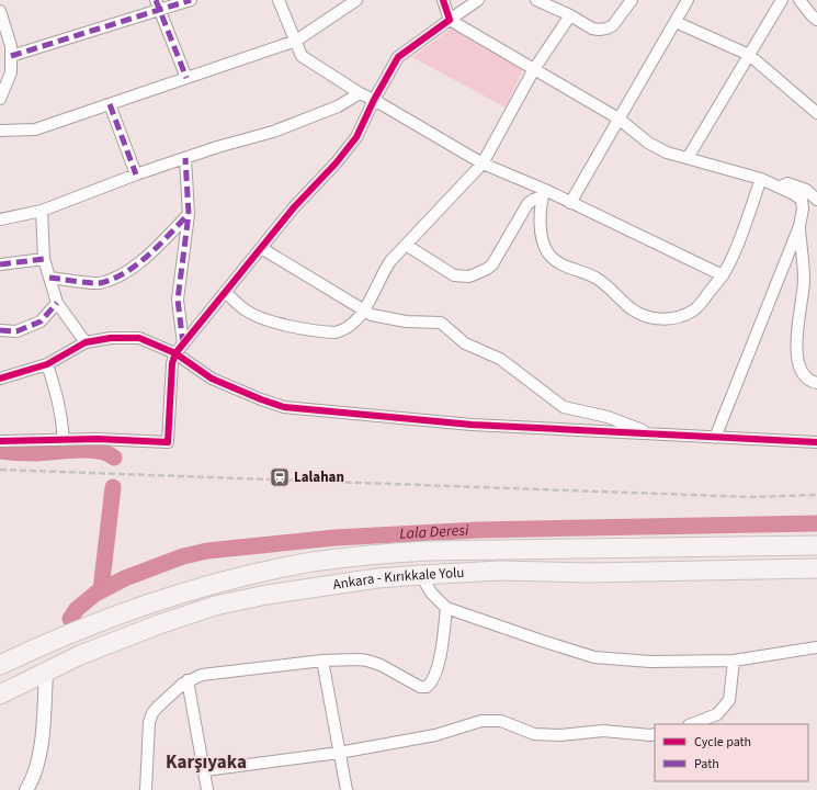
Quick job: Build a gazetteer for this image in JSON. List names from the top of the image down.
{
  "streets": {
    "highway": ["Ankara - Kırıkkale Yolu"]
  },
  "districts": ["Karşıyaka"],
  "water": ["Lala Deresi"],
  "places": {
    "station": ["Lalahan"]
  },
  "legend": ["Cycle path", "Path"]
}
